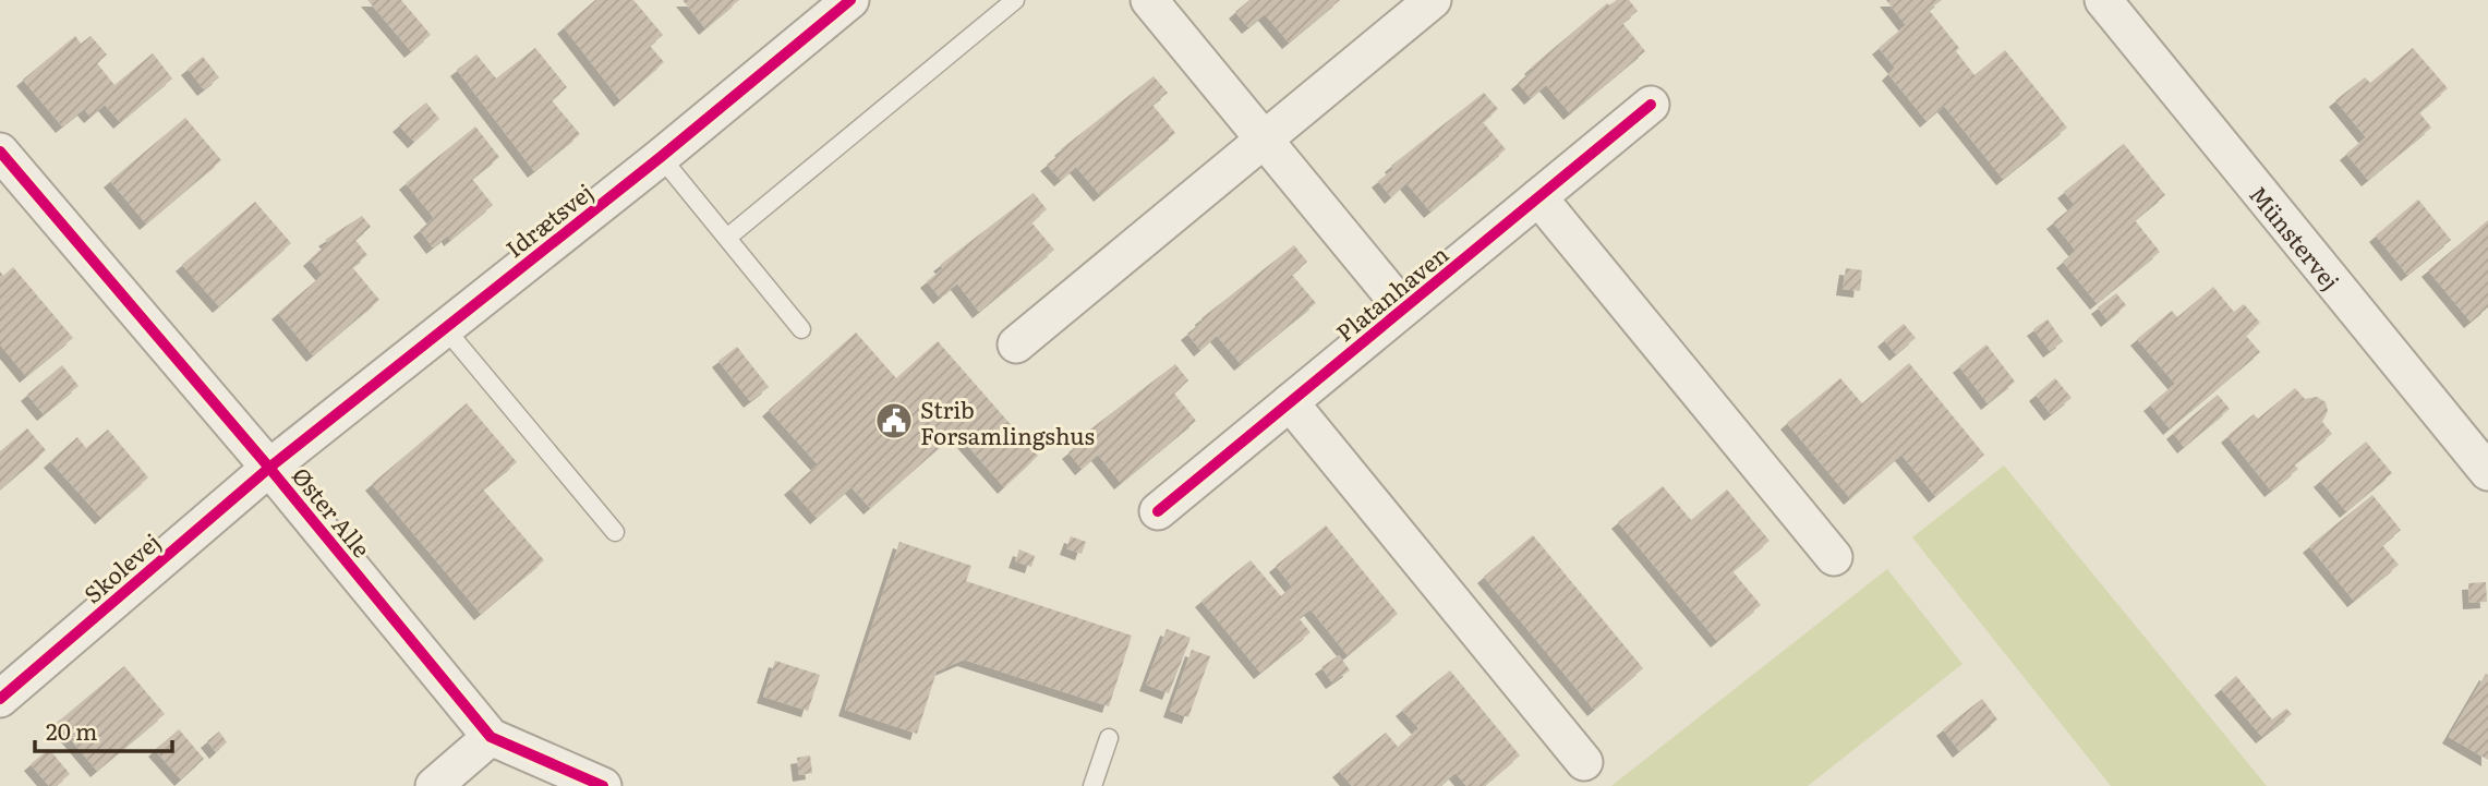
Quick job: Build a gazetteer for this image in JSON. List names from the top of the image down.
{
  "streets": {
    "street": [
      "Idrætsvej",
      "Münstervej",
      "Platanhaven",
      "Øster Alle",
      "Skolevej"
    ]
  },
  "crossings": [
    ["Idrætsvej", "Øster Alle"],
    ["Idrætsvej", "Skolevej"],
    ["Øster Alle", "Skolevej"]
  ],
  "places": {
    "public building": ["Strib Forsamlingshus"]
  },
  "scale_bar": "20 m"
}
